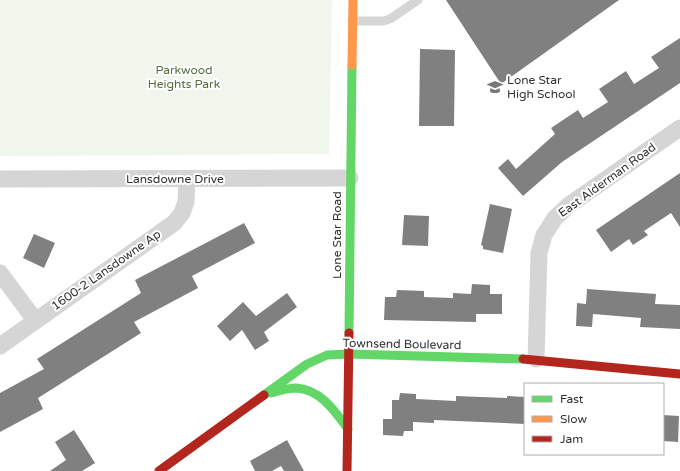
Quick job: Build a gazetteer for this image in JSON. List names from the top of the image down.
{
  "streets": {
    "street": [
      "Lansdowne Drive",
      "East Alderman Road",
      "Lone Star Road",
      "1600-2 Lansdowne Ap",
      "Townsend Boulevard"
    ]
  },
  "crossings": [
    ["Lansdowne Drive", "Lone Star Road"],
    ["Lansdowne Drive", "1600-2 Lansdowne Ap"],
    ["East Alderman Road", "Townsend Boulevard"],
    ["Lone Star Road", "Townsend Boulevard"]
  ],
  "parks": ["Parkwood Heights Park"],
  "places": {
    "school or university": ["Lone Star High School"]
  },
  "legend": ["Fast", "Slow", "Jam"]
}
